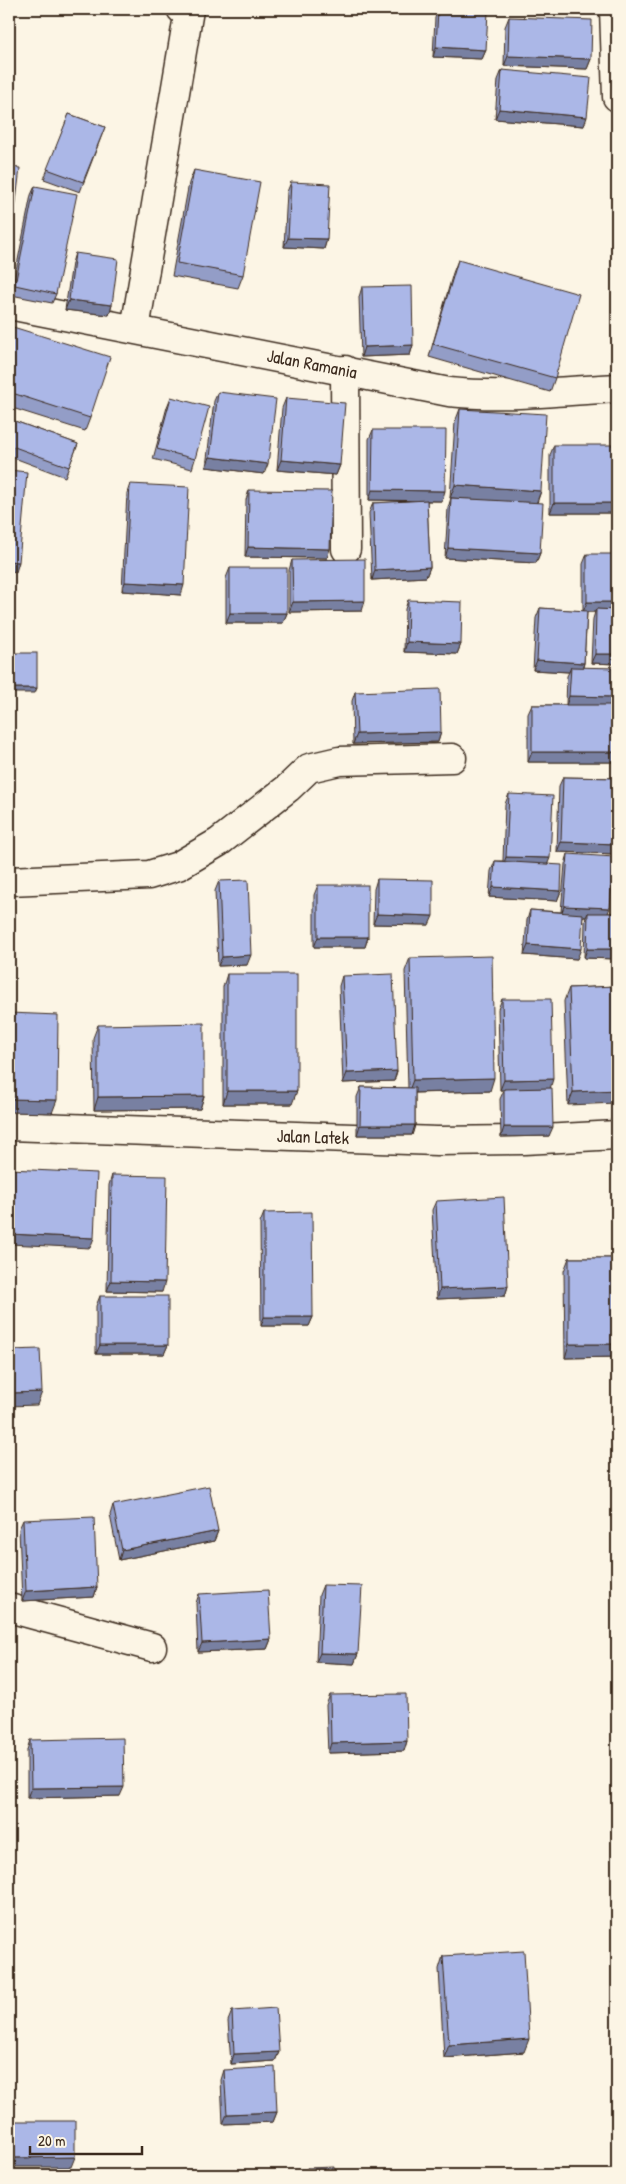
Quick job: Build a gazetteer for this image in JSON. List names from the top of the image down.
{
  "streets": {
    "street": ["Jalan Ramania", "Jalan Latek"]
  },
  "scale_bar": "20 m"
}
